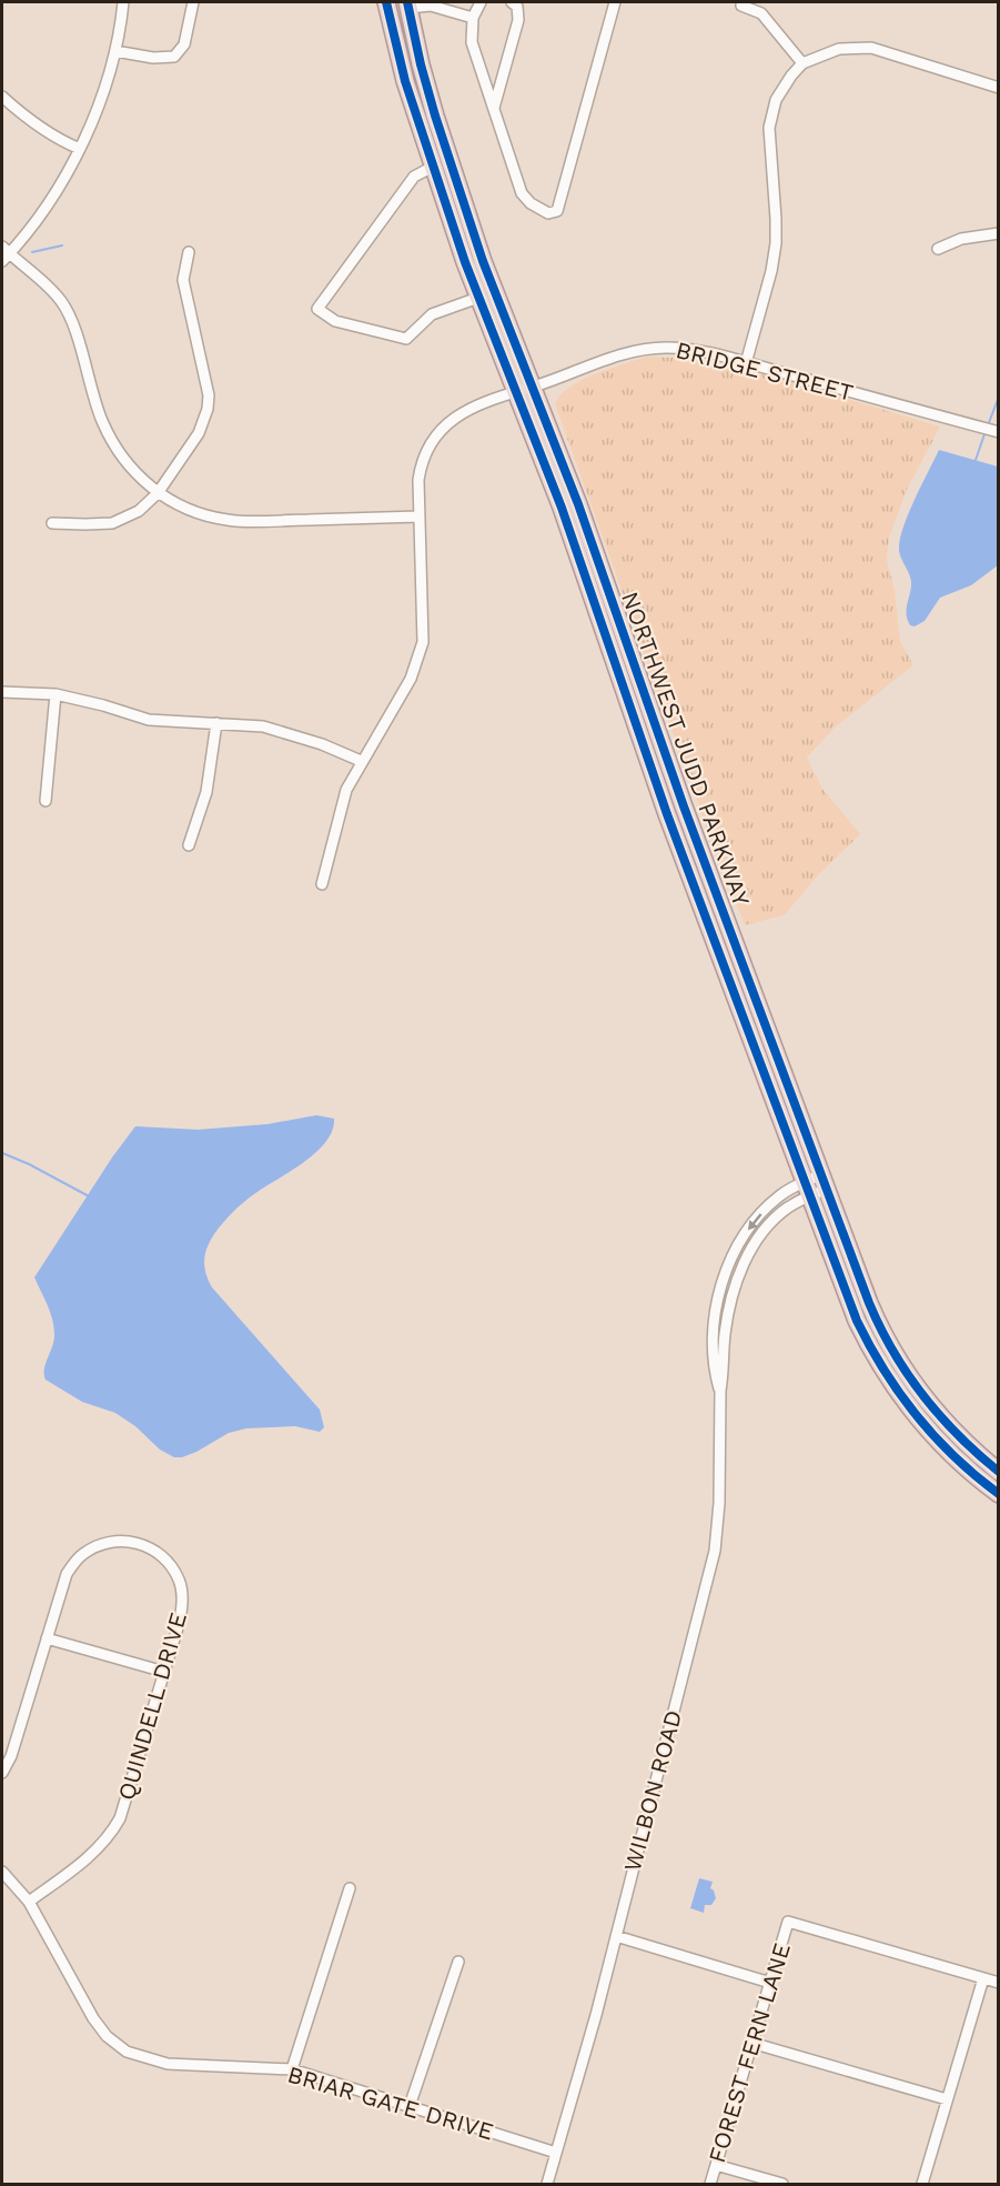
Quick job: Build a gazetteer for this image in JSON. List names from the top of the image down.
{
  "streets": {
    "highway": ["NORTHWEST JUDD PARKWAY"],
    "street": [
      "BRIDGE STREET",
      "QUINDELL DRIVE",
      "WILBON ROAD",
      "FOREST FERN LANE",
      "BRIAR GATE DRIVE"
    ]
  },
  "crossings": [
    ["BRIDGE STREET", "NORTHWEST JUDD PARKWAY"],
    ["NORTHWEST JUDD PARKWAY", "WILBON ROAD"],
    ["QUINDELL DRIVE", "BRIAR GATE DRIVE"],
    ["WILBON ROAD", "BRIAR GATE DRIVE"]
  ]
}
